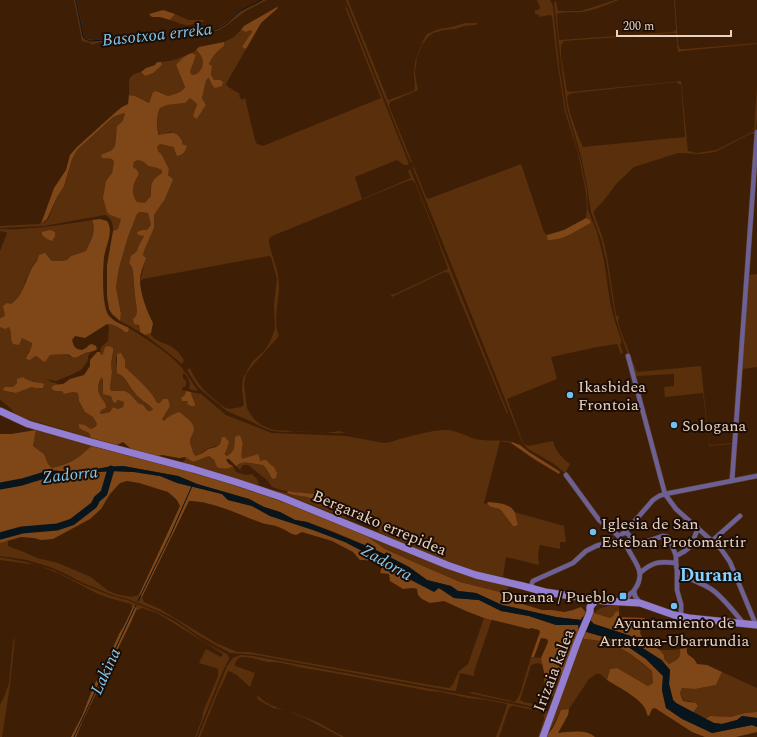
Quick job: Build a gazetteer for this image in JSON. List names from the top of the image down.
{
  "streets": {
    "street": ["Bergarako errepidea", "Irizaia kalea"]
  },
  "crossings": [
    ["Bergarako errepidea", "Irizaia kalea"]
  ],
  "districts": ["Durana"],
  "water": ["Basotxoa erreka", "Zadorra", "Lakina"],
  "places": {
    "other": [
      "Ikasbidea Frontoia",
      "Sologana",
      "Iglesia de San Esteban Protomártir",
      "Ayuntamiento de Arratzua-Ubarrundia"
    ],
    "transit": ["Durana / Pueblo"]
  },
  "scale_bar": "200 m"
}
